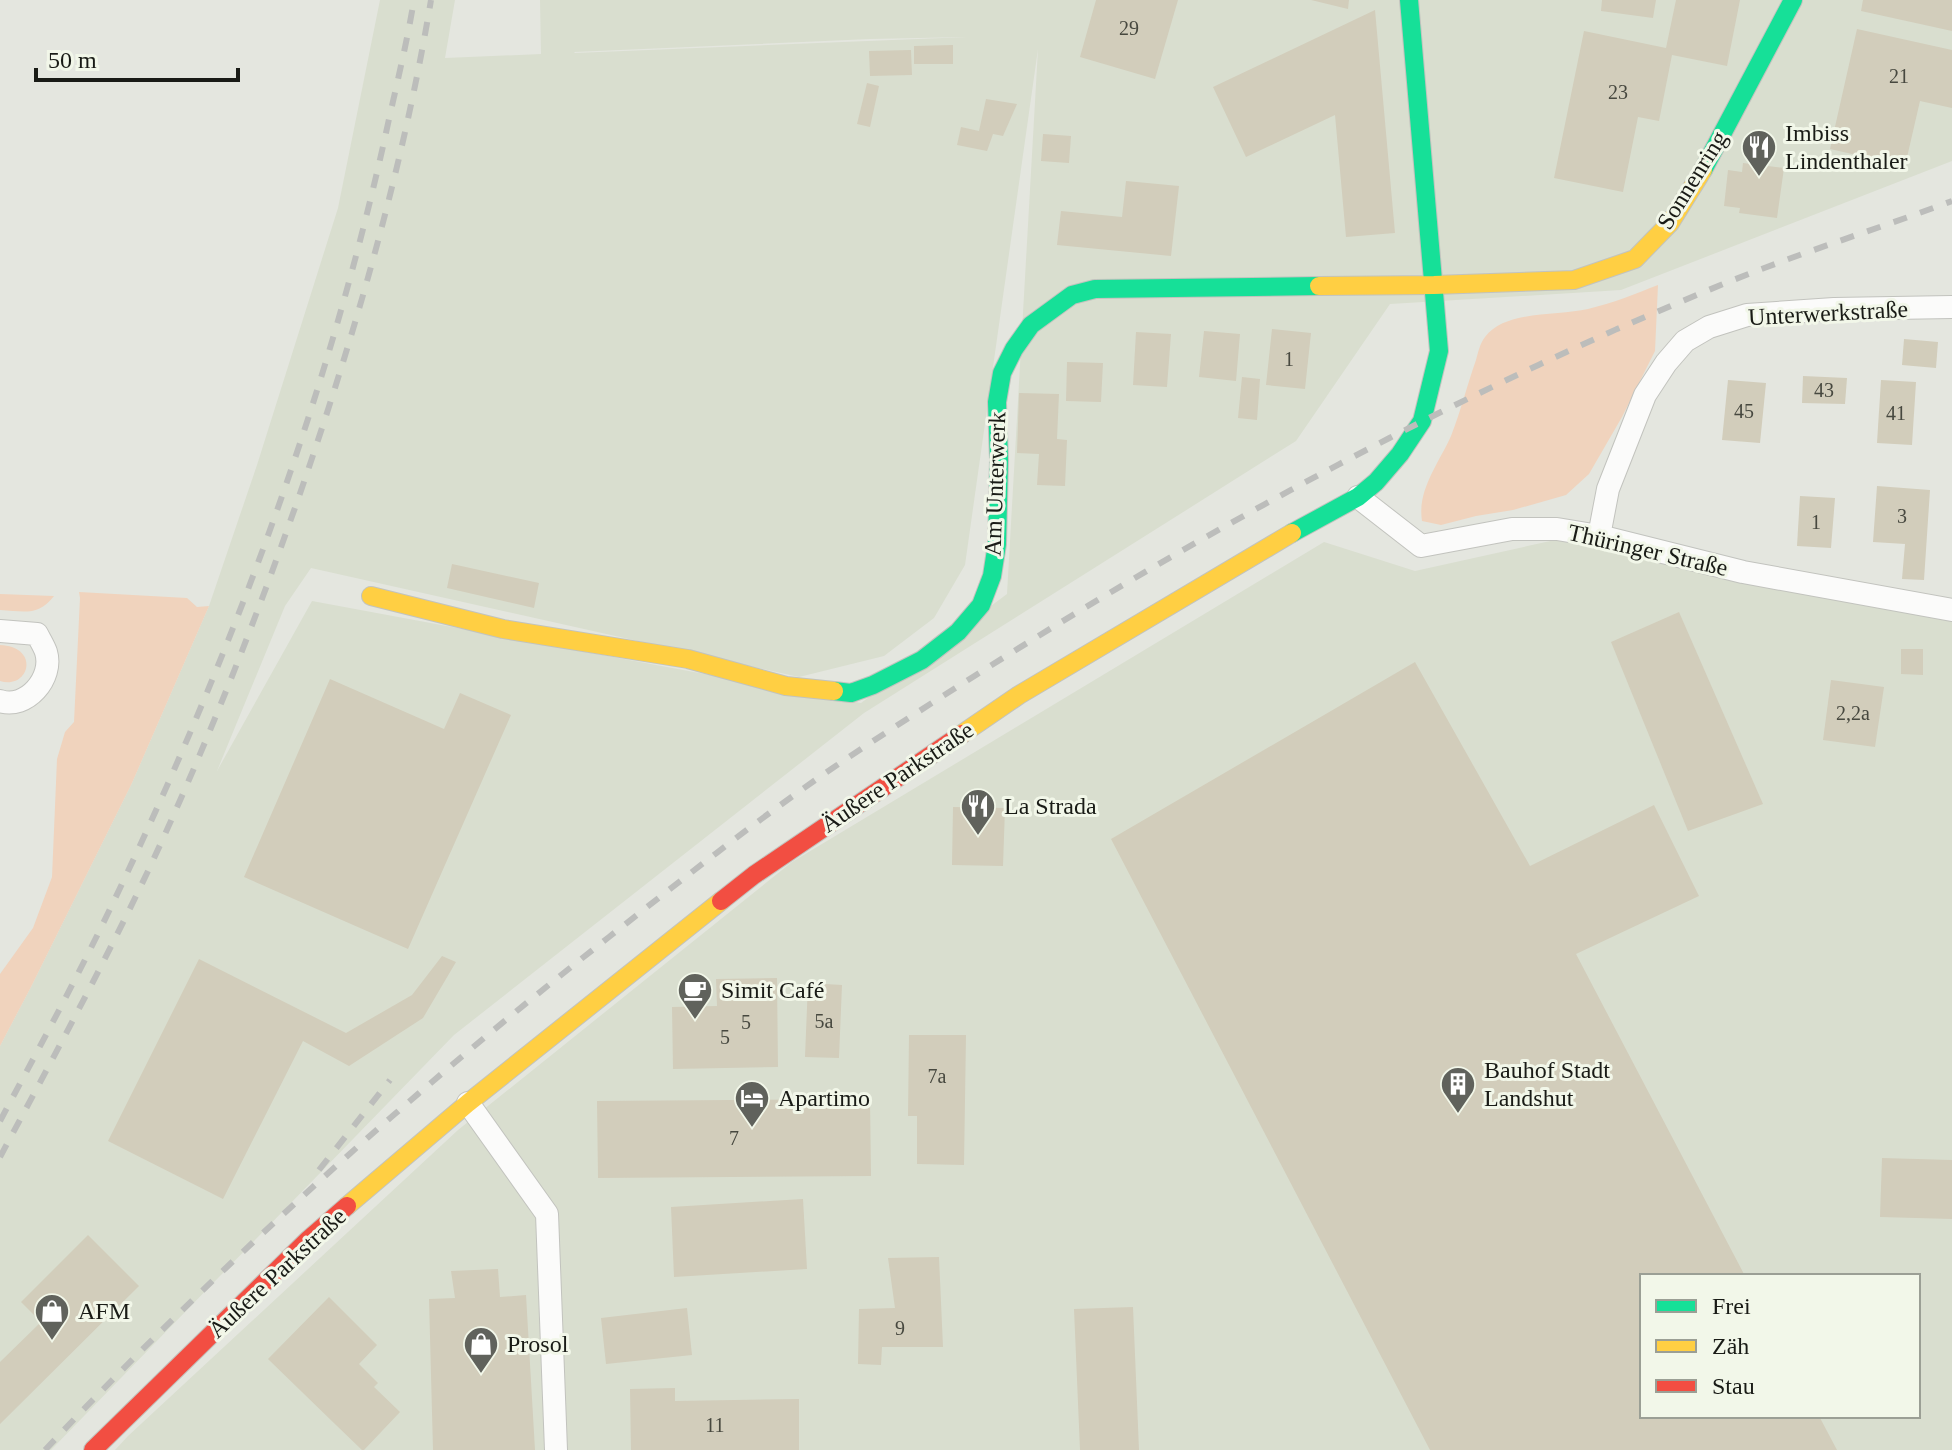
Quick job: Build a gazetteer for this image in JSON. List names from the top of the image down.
{
  "streets": {
    "street": [
      "Sonnenring",
      "Unterwerkstraße",
      "Am Unterwerk",
      "Thüringer Straße",
      "Äußere Parkstraße"
    ]
  },
  "crossings": [
    ["Sonnenring", "Am Unterwerk"],
    ["Unterwerkstraße", "Thüringer Straße"],
    ["Thüringer Straße", "Äußere Parkstraße"]
  ],
  "places": {
    "restaurant": ["Imbiss Lindenthaler", "La Strada"],
    "cafe": ["Simit Café"],
    "building": ["Bauhof Stadt Landshut"],
    "hotel": ["Apartimo"],
    "shop": ["AFM", "Prosol"]
  },
  "house_numbers": [
    "29",
    "21",
    "23",
    "1",
    "43",
    "45",
    "41",
    "3",
    "1",
    "2,2a",
    "5a",
    "5",
    "5",
    "7a",
    "7",
    "9",
    "11"
  ],
  "legend": ["Frei", "Zäh", "Stau"],
  "scale_bar": "50 m"
}
